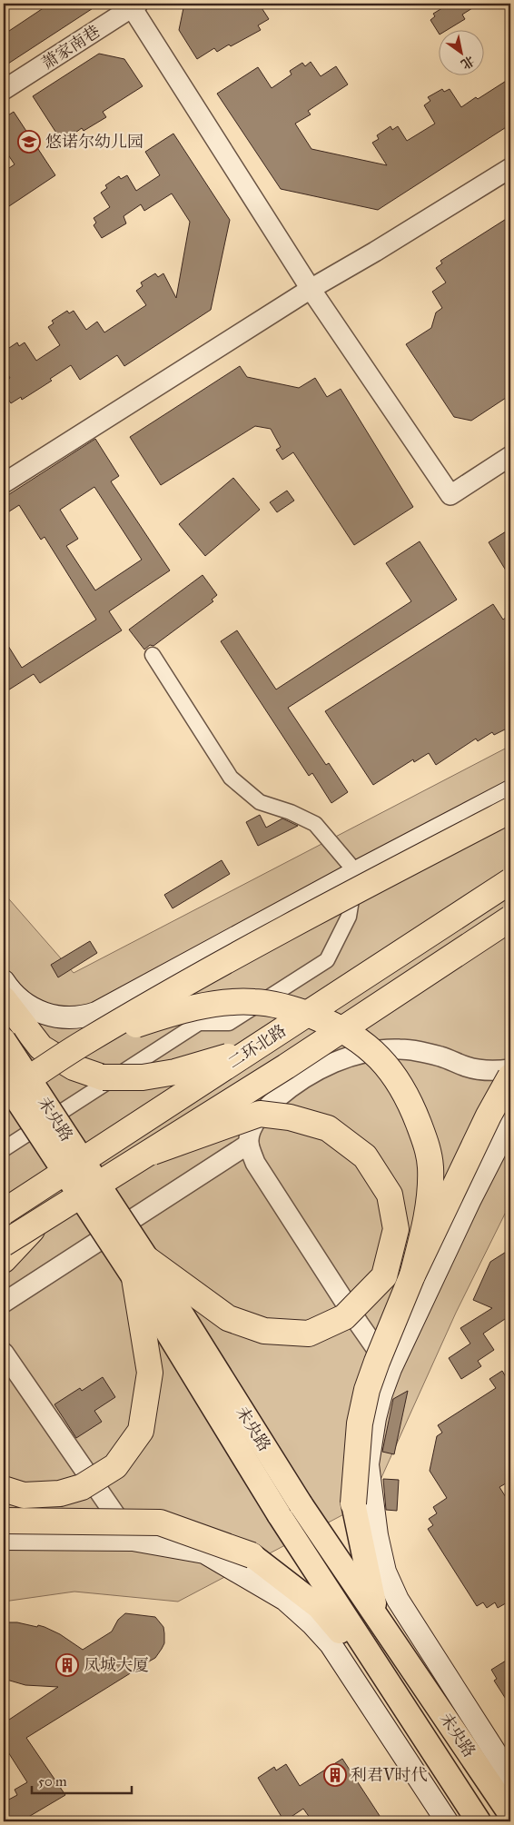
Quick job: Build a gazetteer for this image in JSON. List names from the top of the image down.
{
  "streets": {
    "highway": ["二环北路"],
    "main road": ["未央路"],
    "street": ["萧家南巷"]
  },
  "places": {
    "school or university": ["悠诺尔幼儿园"],
    "building": ["凤城大厦", "利君V时代"]
  },
  "scale_bar": "50 m",
  "north": "bottom right"
}
